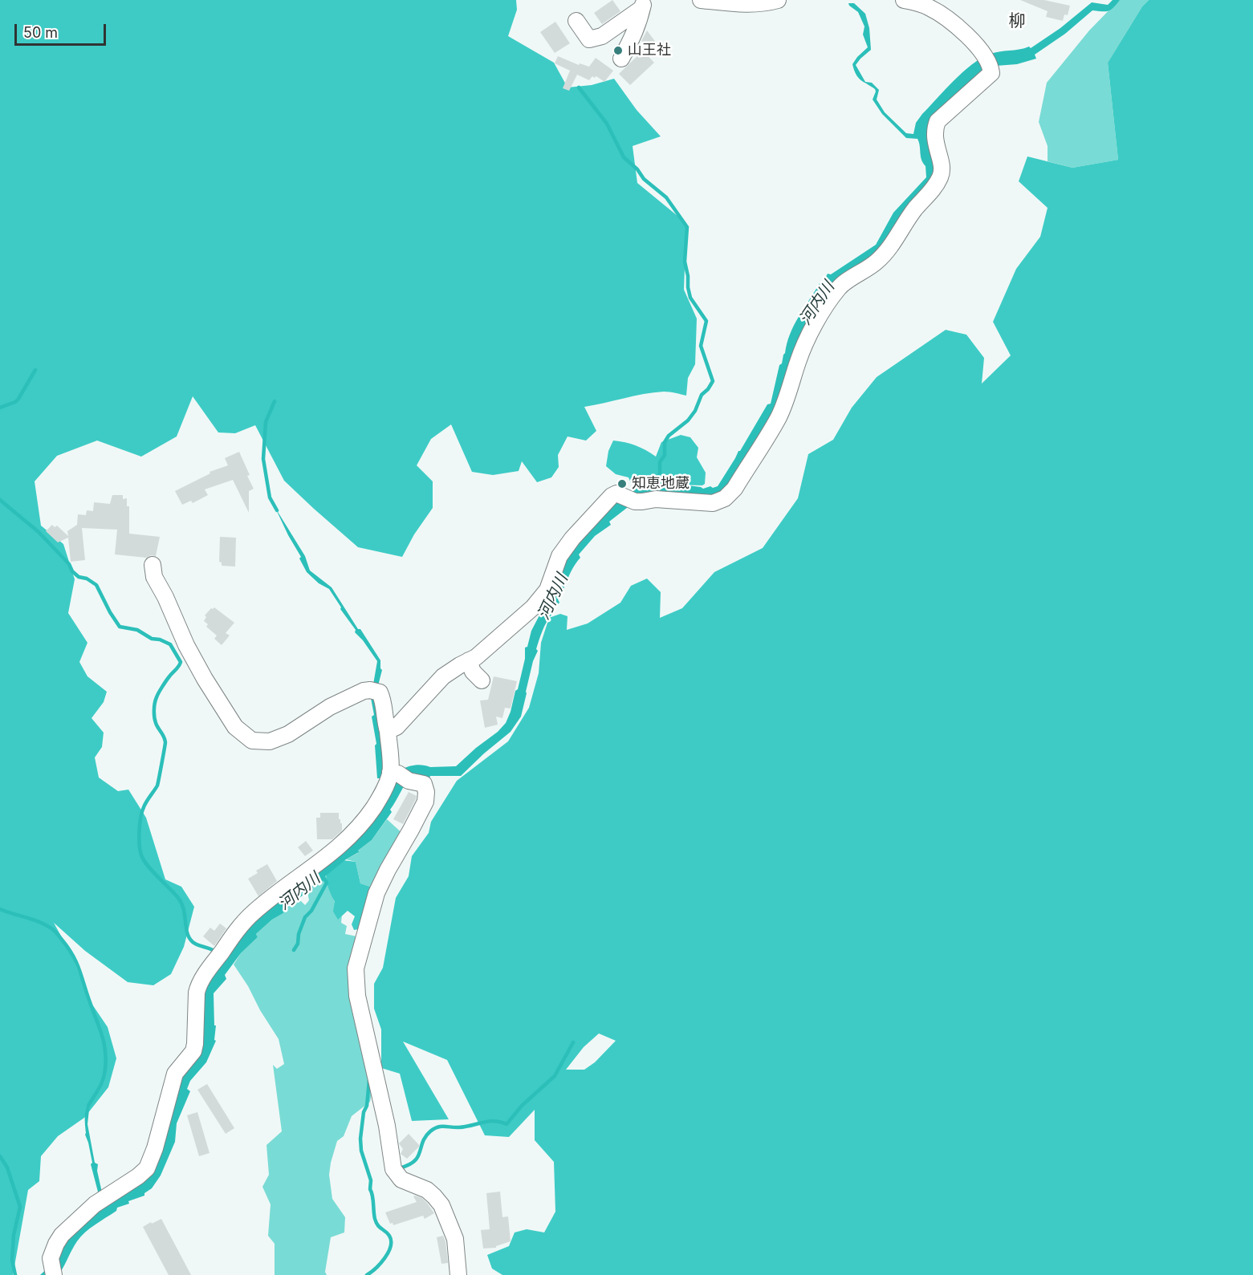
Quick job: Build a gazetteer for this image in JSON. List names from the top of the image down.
{
  "districts": ["柳"],
  "water": ["河内川"],
  "places": ["山王社", "知恵地蔵"],
  "scale_bar": "50 m"
}
